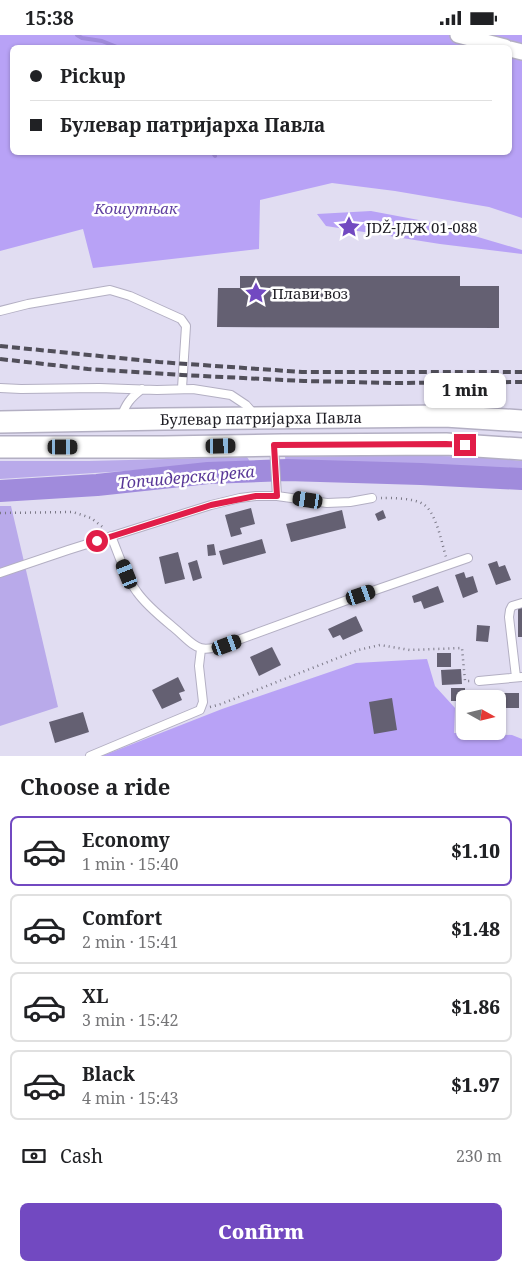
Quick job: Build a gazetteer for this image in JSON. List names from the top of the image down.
{
  "streets": {
    "main road": ["Булевар патријарха Павла"]
  },
  "water": ["Топчидерска река"],
  "parks": ["Кошутњак"],
  "places": {
    "place": ["JDŽ-JДЖ 01-088", "Плави воз"]
  },
  "north": "right",
  "page": {
    "status": "15:38",
    "banner": ["Pickup", "Булевар патријарха Павла"],
    "bubble": "1 min",
    "heading": "Choose a ride",
    "list": [
      {
        "name": "Economy",
        "note": "1 min · 15:40",
        "value": "$1.10"
      },
      {
        "name": "Comfort",
        "note": "2 min · 15:41",
        "value": "$1.48"
      },
      {
        "name": "XL",
        "note": "3 min · 15:42",
        "value": "$1.86"
      },
      {
        "name": "Black",
        "note": "4 min · 15:43",
        "value": "$1.97"
      }
    ],
    "pay": ["Cash", "230 m"],
    "buttons": "Confirm"
  }
}
